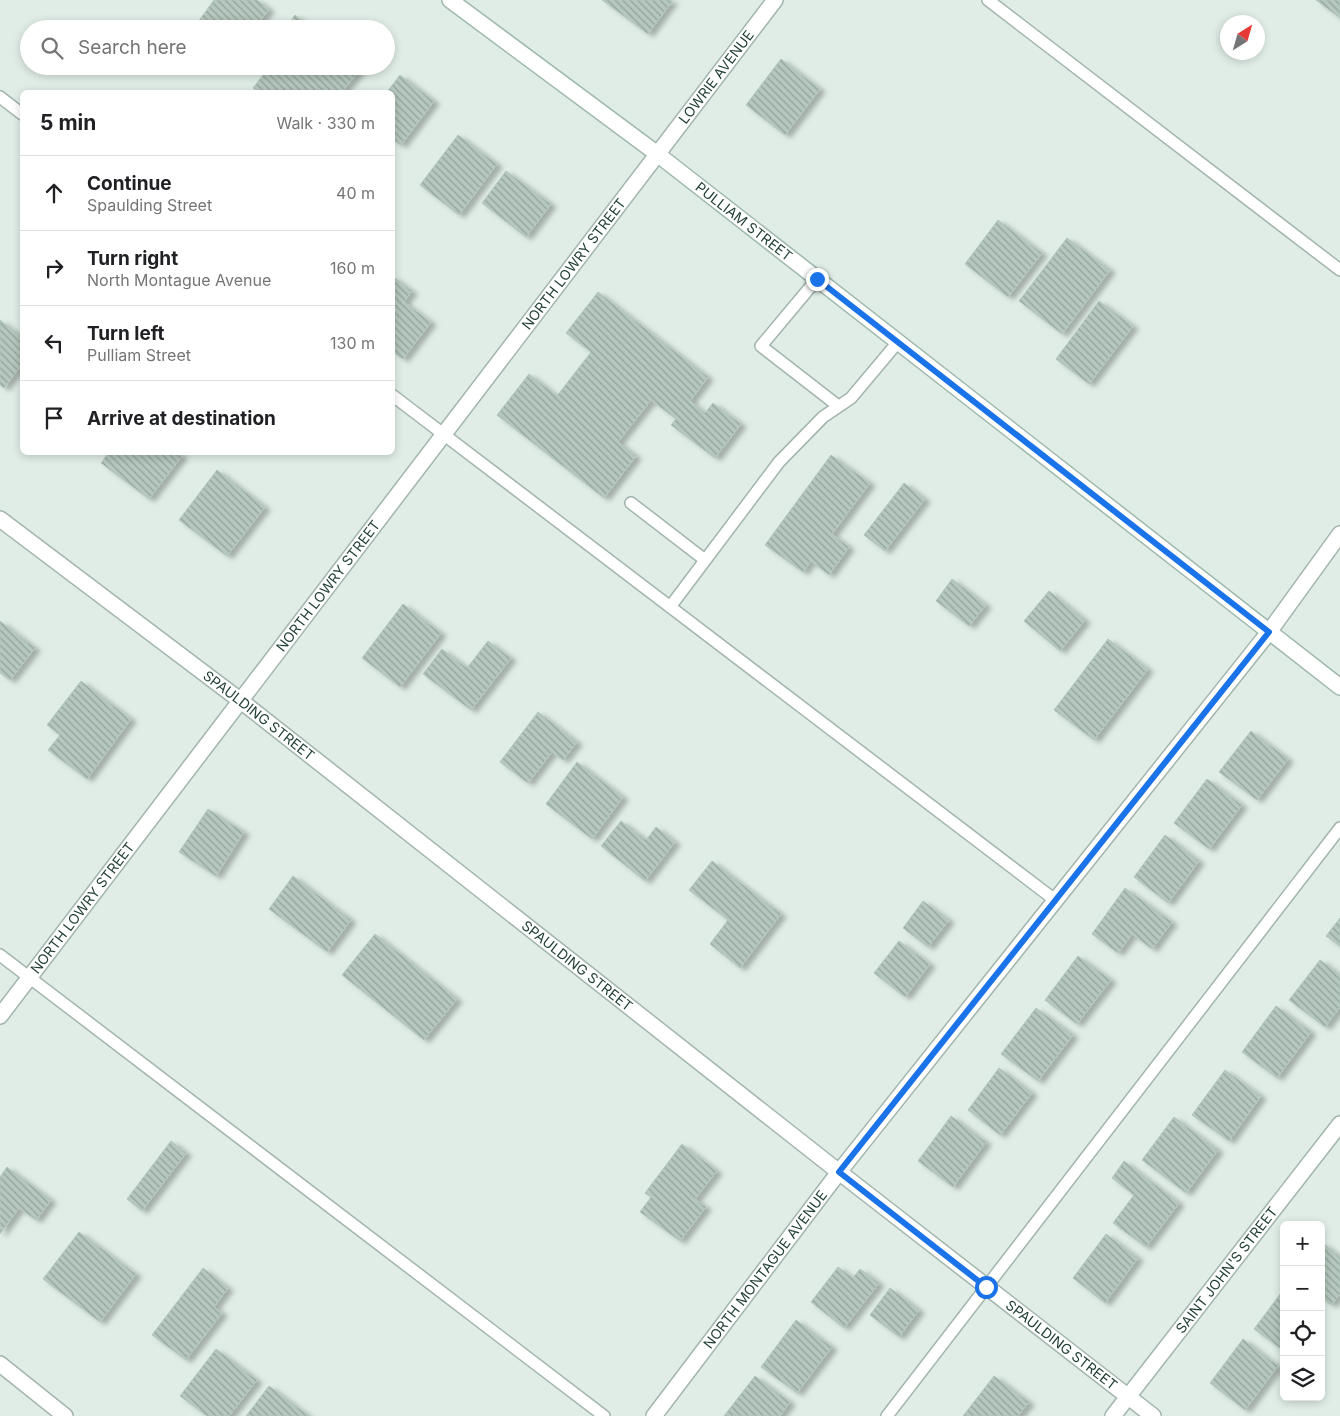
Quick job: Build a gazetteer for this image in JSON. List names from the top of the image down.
{
  "streets": {
    "street": [
      "LOWRIE AVENUE",
      "PULLIAM STREET",
      "NORTH LOWRY STREET",
      "SPAULDING STREET",
      "NORTH MONTAGUE AVENUE",
      "SAINT JOHN'S STREET"
    ]
  },
  "crossings": [
    ["LOWRIE AVENUE", "PULLIAM STREET"],
    ["LOWRIE AVENUE", "NORTH LOWRY STREET"],
    ["PULLIAM STREET", "NORTH LOWRY STREET"],
    ["PULLIAM STREET", "NORTH MONTAGUE AVENUE"],
    ["NORTH LOWRY STREET", "SPAULDING STREET"],
    ["SPAULDING STREET", "NORTH MONTAGUE AVENUE"],
    ["SPAULDING STREET", "SAINT JOHN'S STREET"]
  ],
  "north": "top right",
  "page": {
    "search": "Search here",
    "heading": ["5 min", "Walk · 330 m"],
    "list": [
      ["Continue", "Spaulding Street", "40 m"],
      ["Turn right", "North Montague Avenue", "160 m"],
      ["Turn left", "Pulliam Street", "130 m"],
      "Arrive at destination"
    ],
    "map_buttons": ["+", "−"]
  }
}
